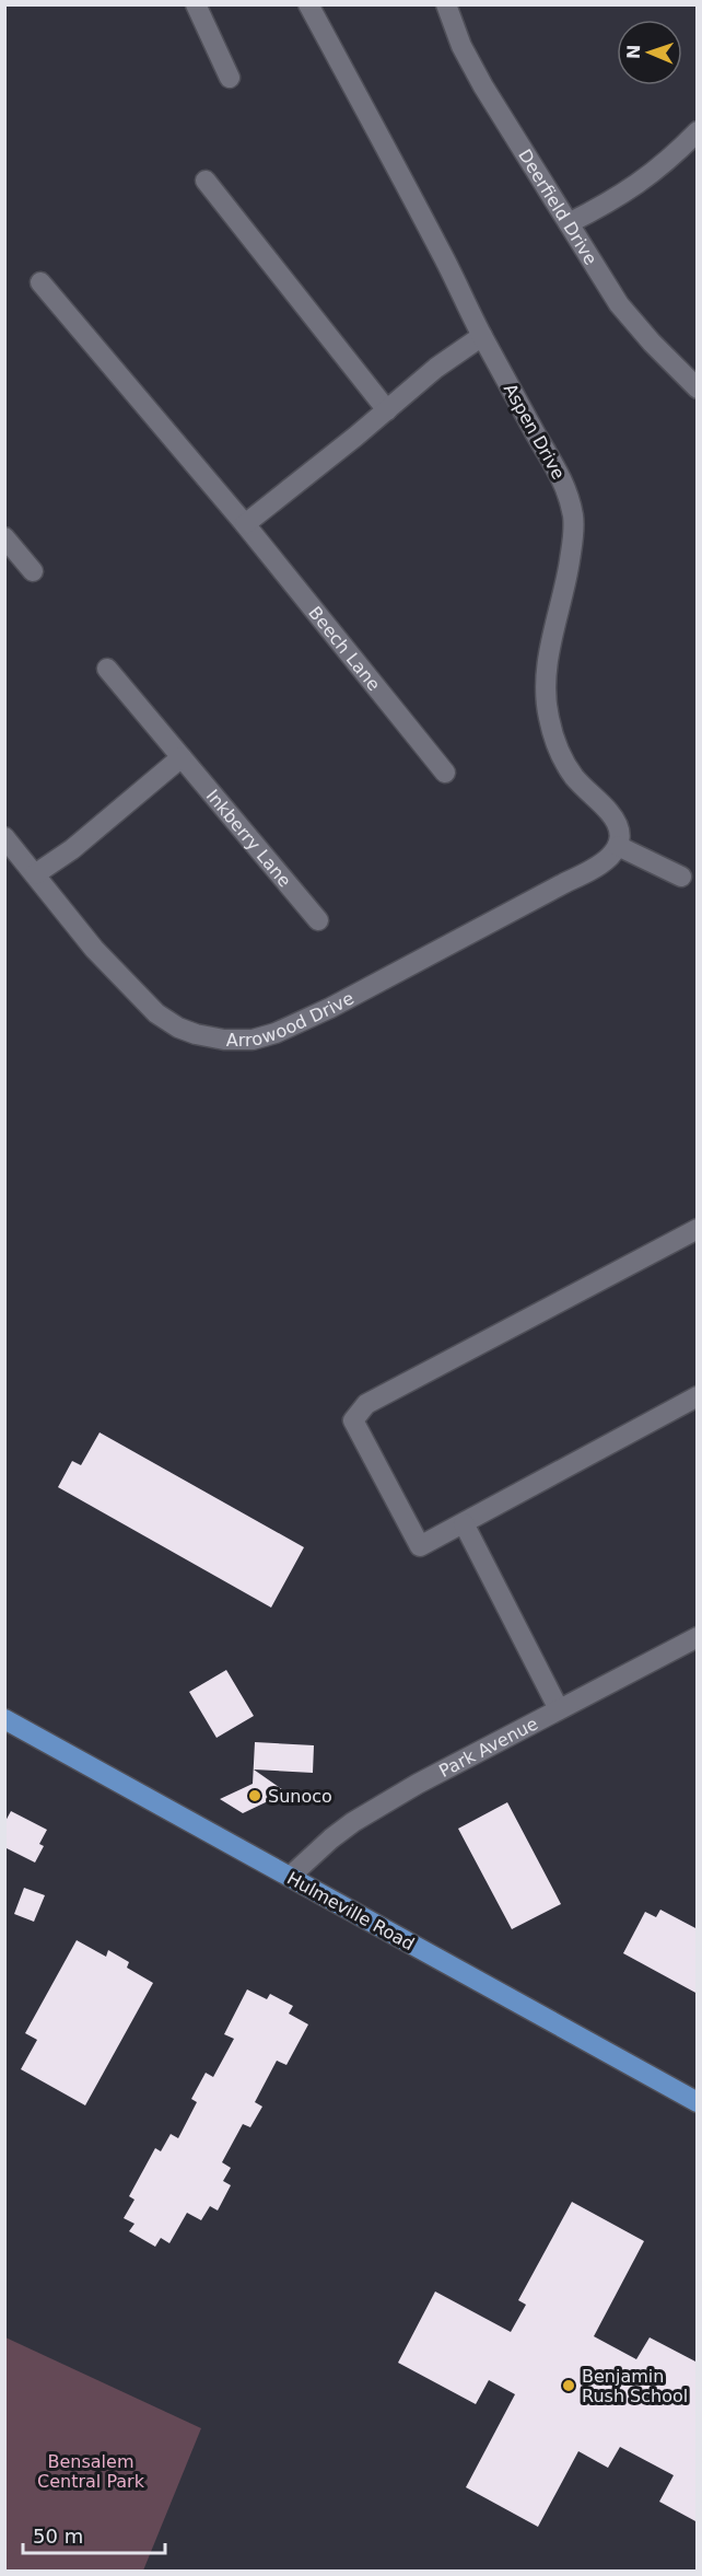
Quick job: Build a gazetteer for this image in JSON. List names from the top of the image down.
{
  "streets": {
    "main road": ["Hulmeville Road"],
    "street": [
      "Deerfield Drive",
      "Aspen Drive",
      "Beech Lane",
      "Inkberry Lane",
      "Arrowood Drive",
      "Park Avenue"
    ]
  },
  "crossings": [
    ["Aspen Drive", "Arrowood Drive"],
    ["Park Avenue", "Hulmeville Road"]
  ],
  "parks": ["Bensalem Central Park"],
  "places": ["Sunoco", "Benjamin Rush School"],
  "scale_bar": "50 m",
  "north": "left"
}
